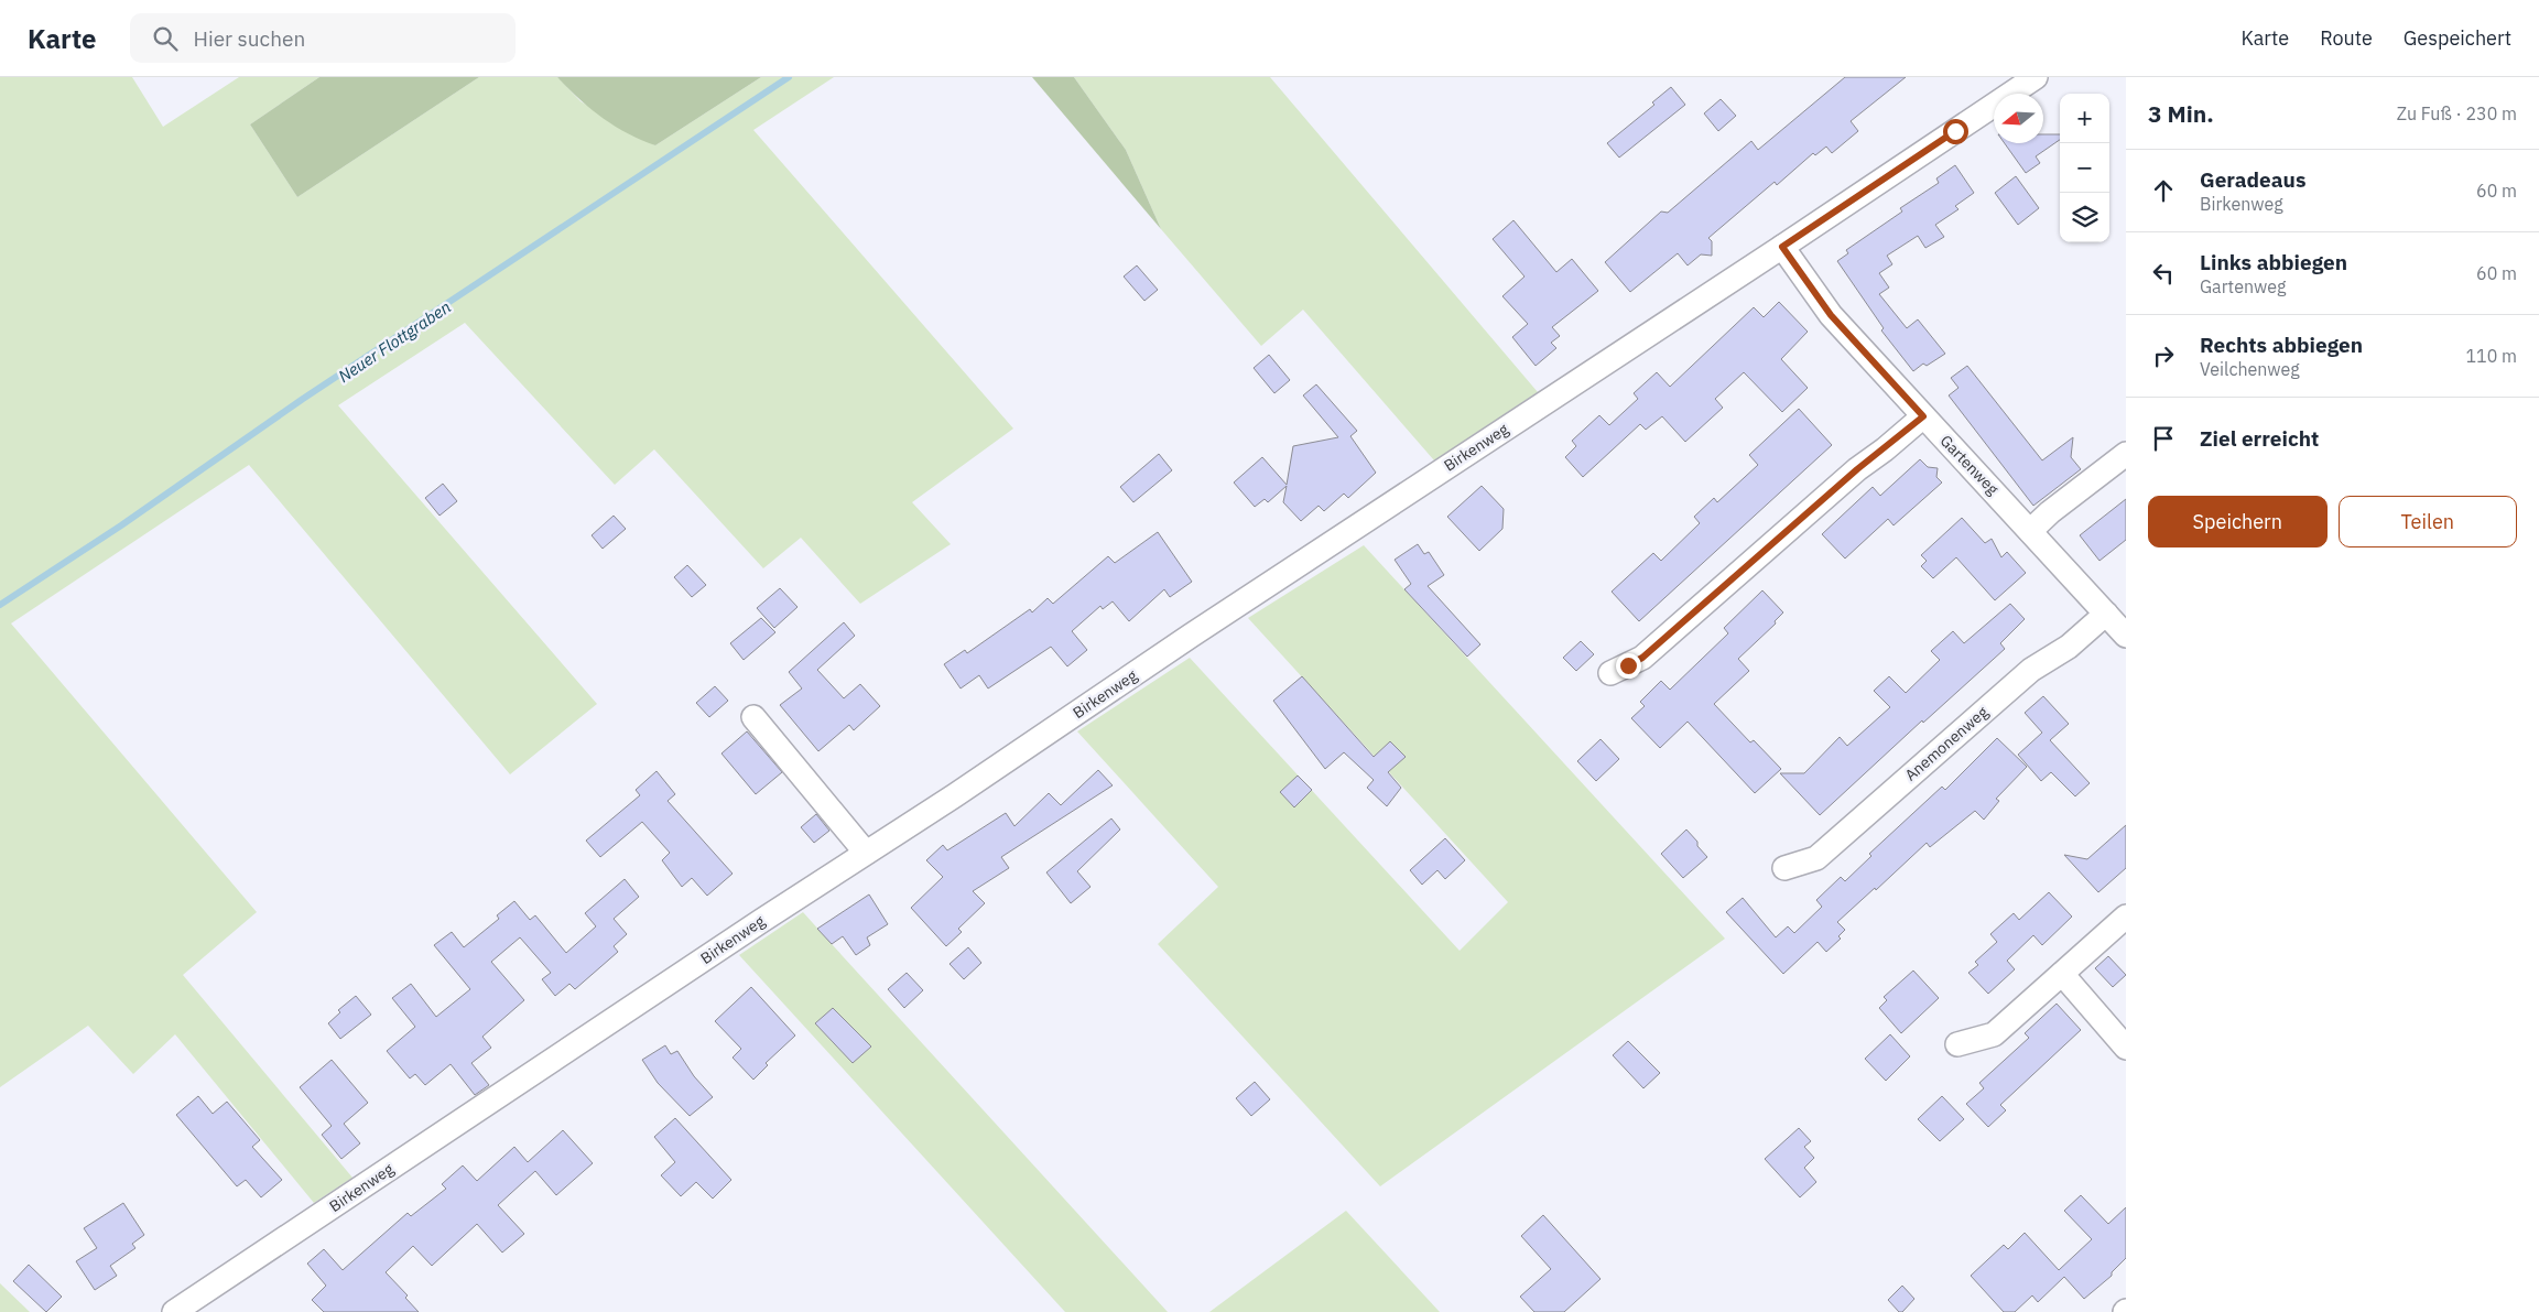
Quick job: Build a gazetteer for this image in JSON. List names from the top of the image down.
{
  "streets": {
    "street": ["Birkenweg", "Gartenweg", "Anemonenweg"]
  },
  "crossings": [
    ["Birkenweg", "Gartenweg"],
    ["Gartenweg", "Anemonenweg"]
  ],
  "water": ["Neuer Flottgraben"],
  "north": "left",
  "page": {
    "header": "Karte",
    "search": "Hier suchen",
    "nav": ["Karte", "Route", "Gespeichert"],
    "heading": ["3 Min.", "Zu Fuß · 230 m"],
    "map_buttons": ["+", "−"],
    "list": [
      ["Geradeaus", "Birkenweg", "60 m"],
      ["Links abbiegen", "Gartenweg", "60 m"],
      ["Rechts abbiegen", "Veilchenweg", "110 m"],
      "Ziel erreicht"
    ],
    "buttons": ["Speichern", "Teilen"]
  }
}
